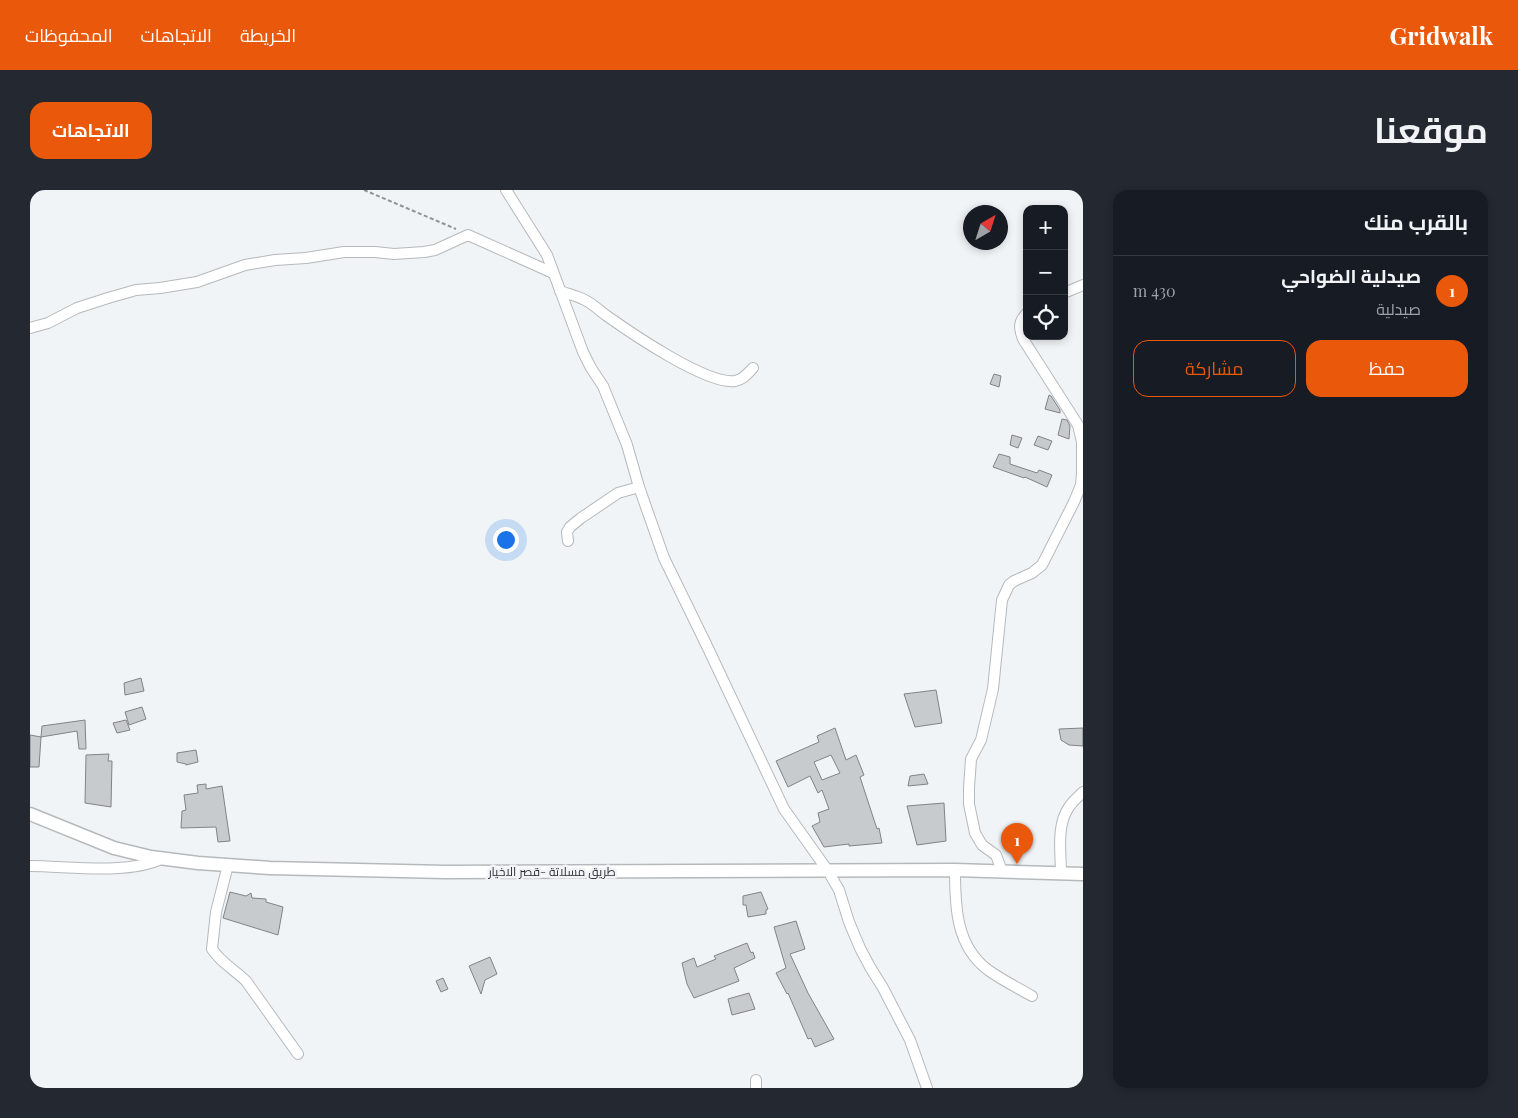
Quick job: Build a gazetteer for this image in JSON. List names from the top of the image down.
{
  "streets": {
    "main road": ["طريق مسلاتة -قصر الاخيار"]
  },
  "north": "top right",
  "page": {
    "header": "Gridwalk",
    "nav": ["الخريطة", "الاتجاهات", "المحفوظات"],
    "title": "موقعنا",
    "buttons": [
      "الاتجاهات",
      ["حفظ", "مشاركة"]
    ],
    "heading": "بالقرب منك",
    "map_buttons": ["+", "−"],
    "list": [
      {
        "mark": "1",
        "name": "صيدلية الضواحي",
        "note": "صيدلية",
        "value": "430 m"
      }
    ],
    "pins": "1"
  }
}
